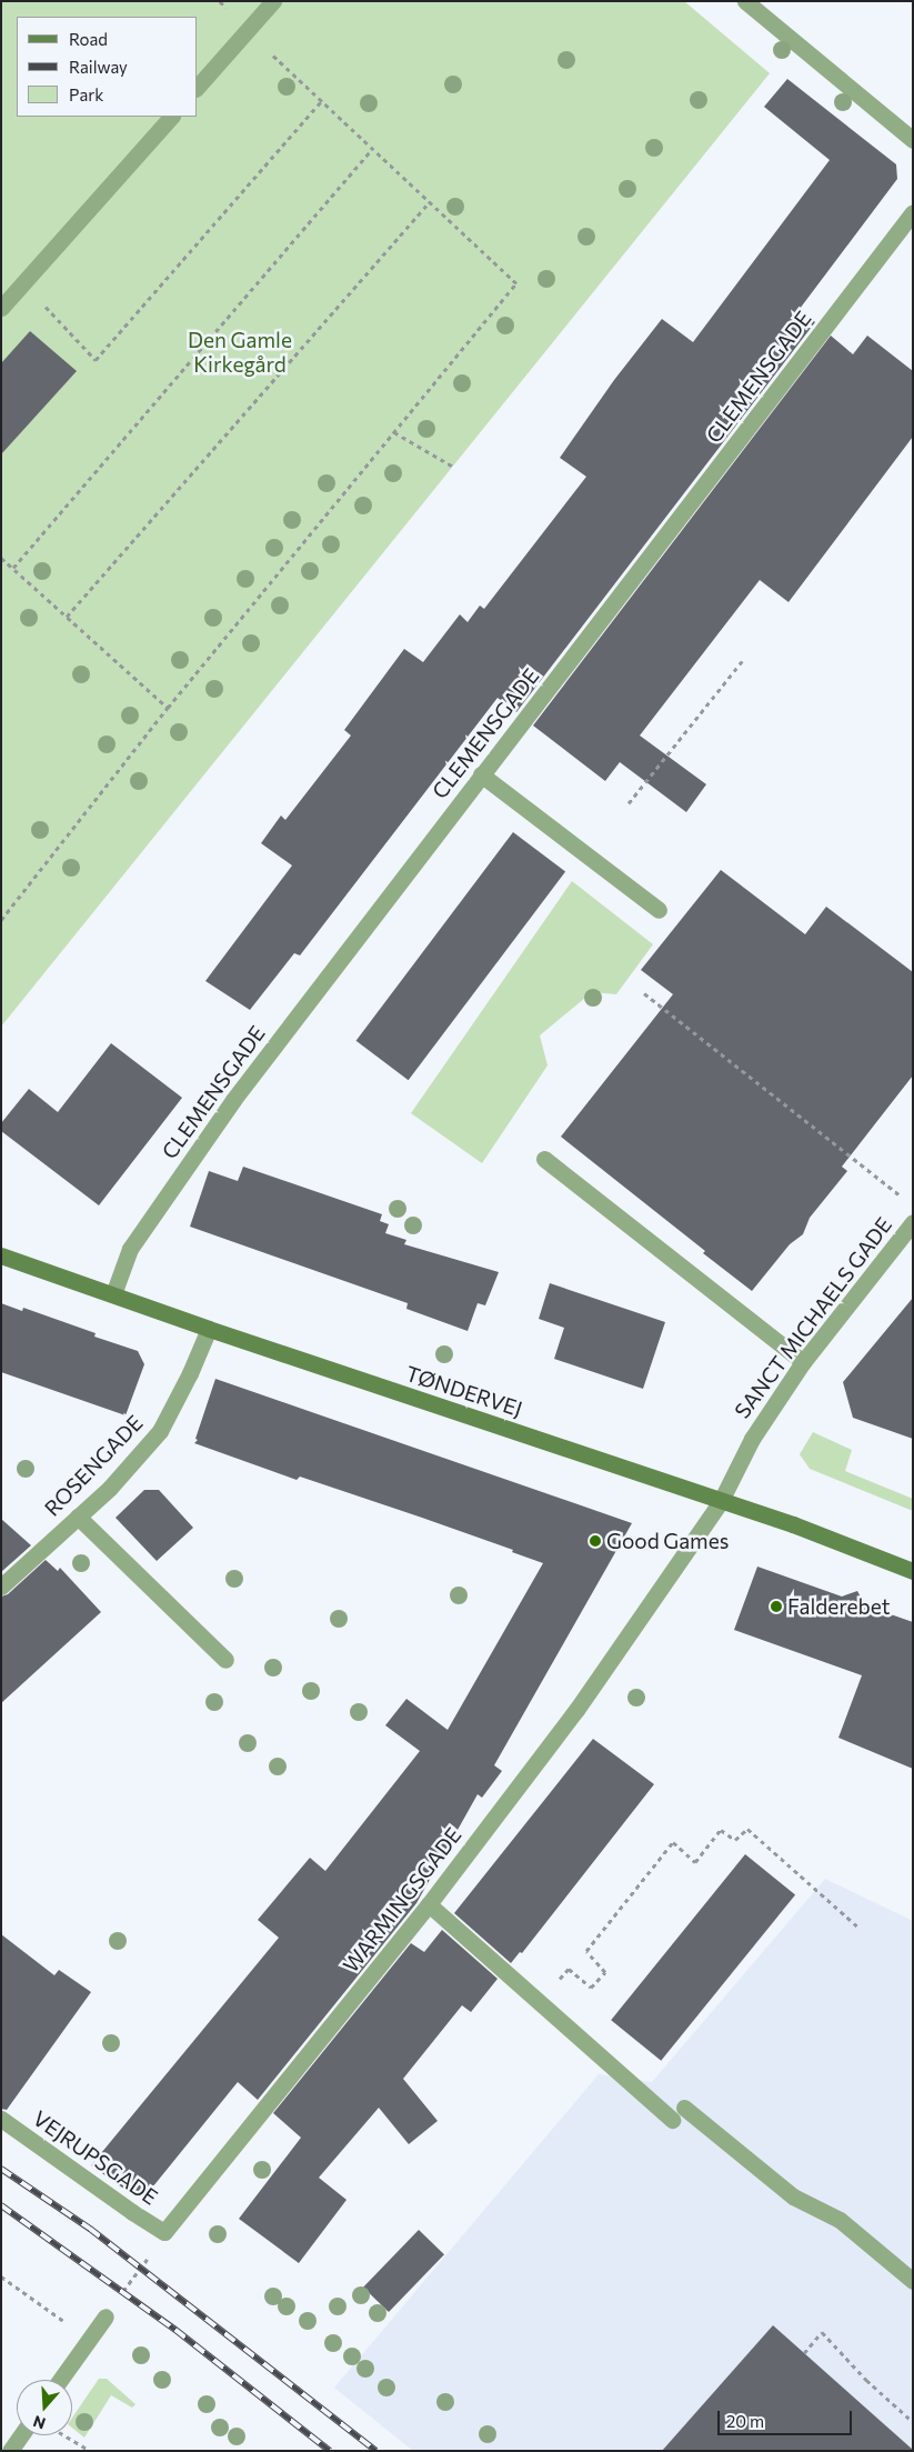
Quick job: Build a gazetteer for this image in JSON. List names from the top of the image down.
{
  "streets": {
    "main road": ["TØNDERVEJ"],
    "street": [
      "CLEMENSGADE",
      "SANCT MICHAELS GADE",
      "ROSENGADE",
      "WARMINGSGADE",
      "VEJRUPSGADE"
    ]
  },
  "crossings": [
    ["CLEMENSGADE", "TØNDERVEJ"],
    ["SANCT MICHAELS GADE", "TØNDERVEJ"],
    ["SANCT MICHAELS GADE", "WARMINGSGADE"],
    ["TØNDERVEJ", "ROSENGADE"],
    ["TØNDERVEJ", "WARMINGSGADE"],
    ["WARMINGSGADE", "VEJRUPSGADE"]
  ],
  "parks": ["Den Gamle Kirkegård"],
  "places": ["Good Games", "Falderebet"],
  "legend": ["Road", "Railway", "Park"],
  "scale_bar": "20 m",
  "north": "bottom"
}
